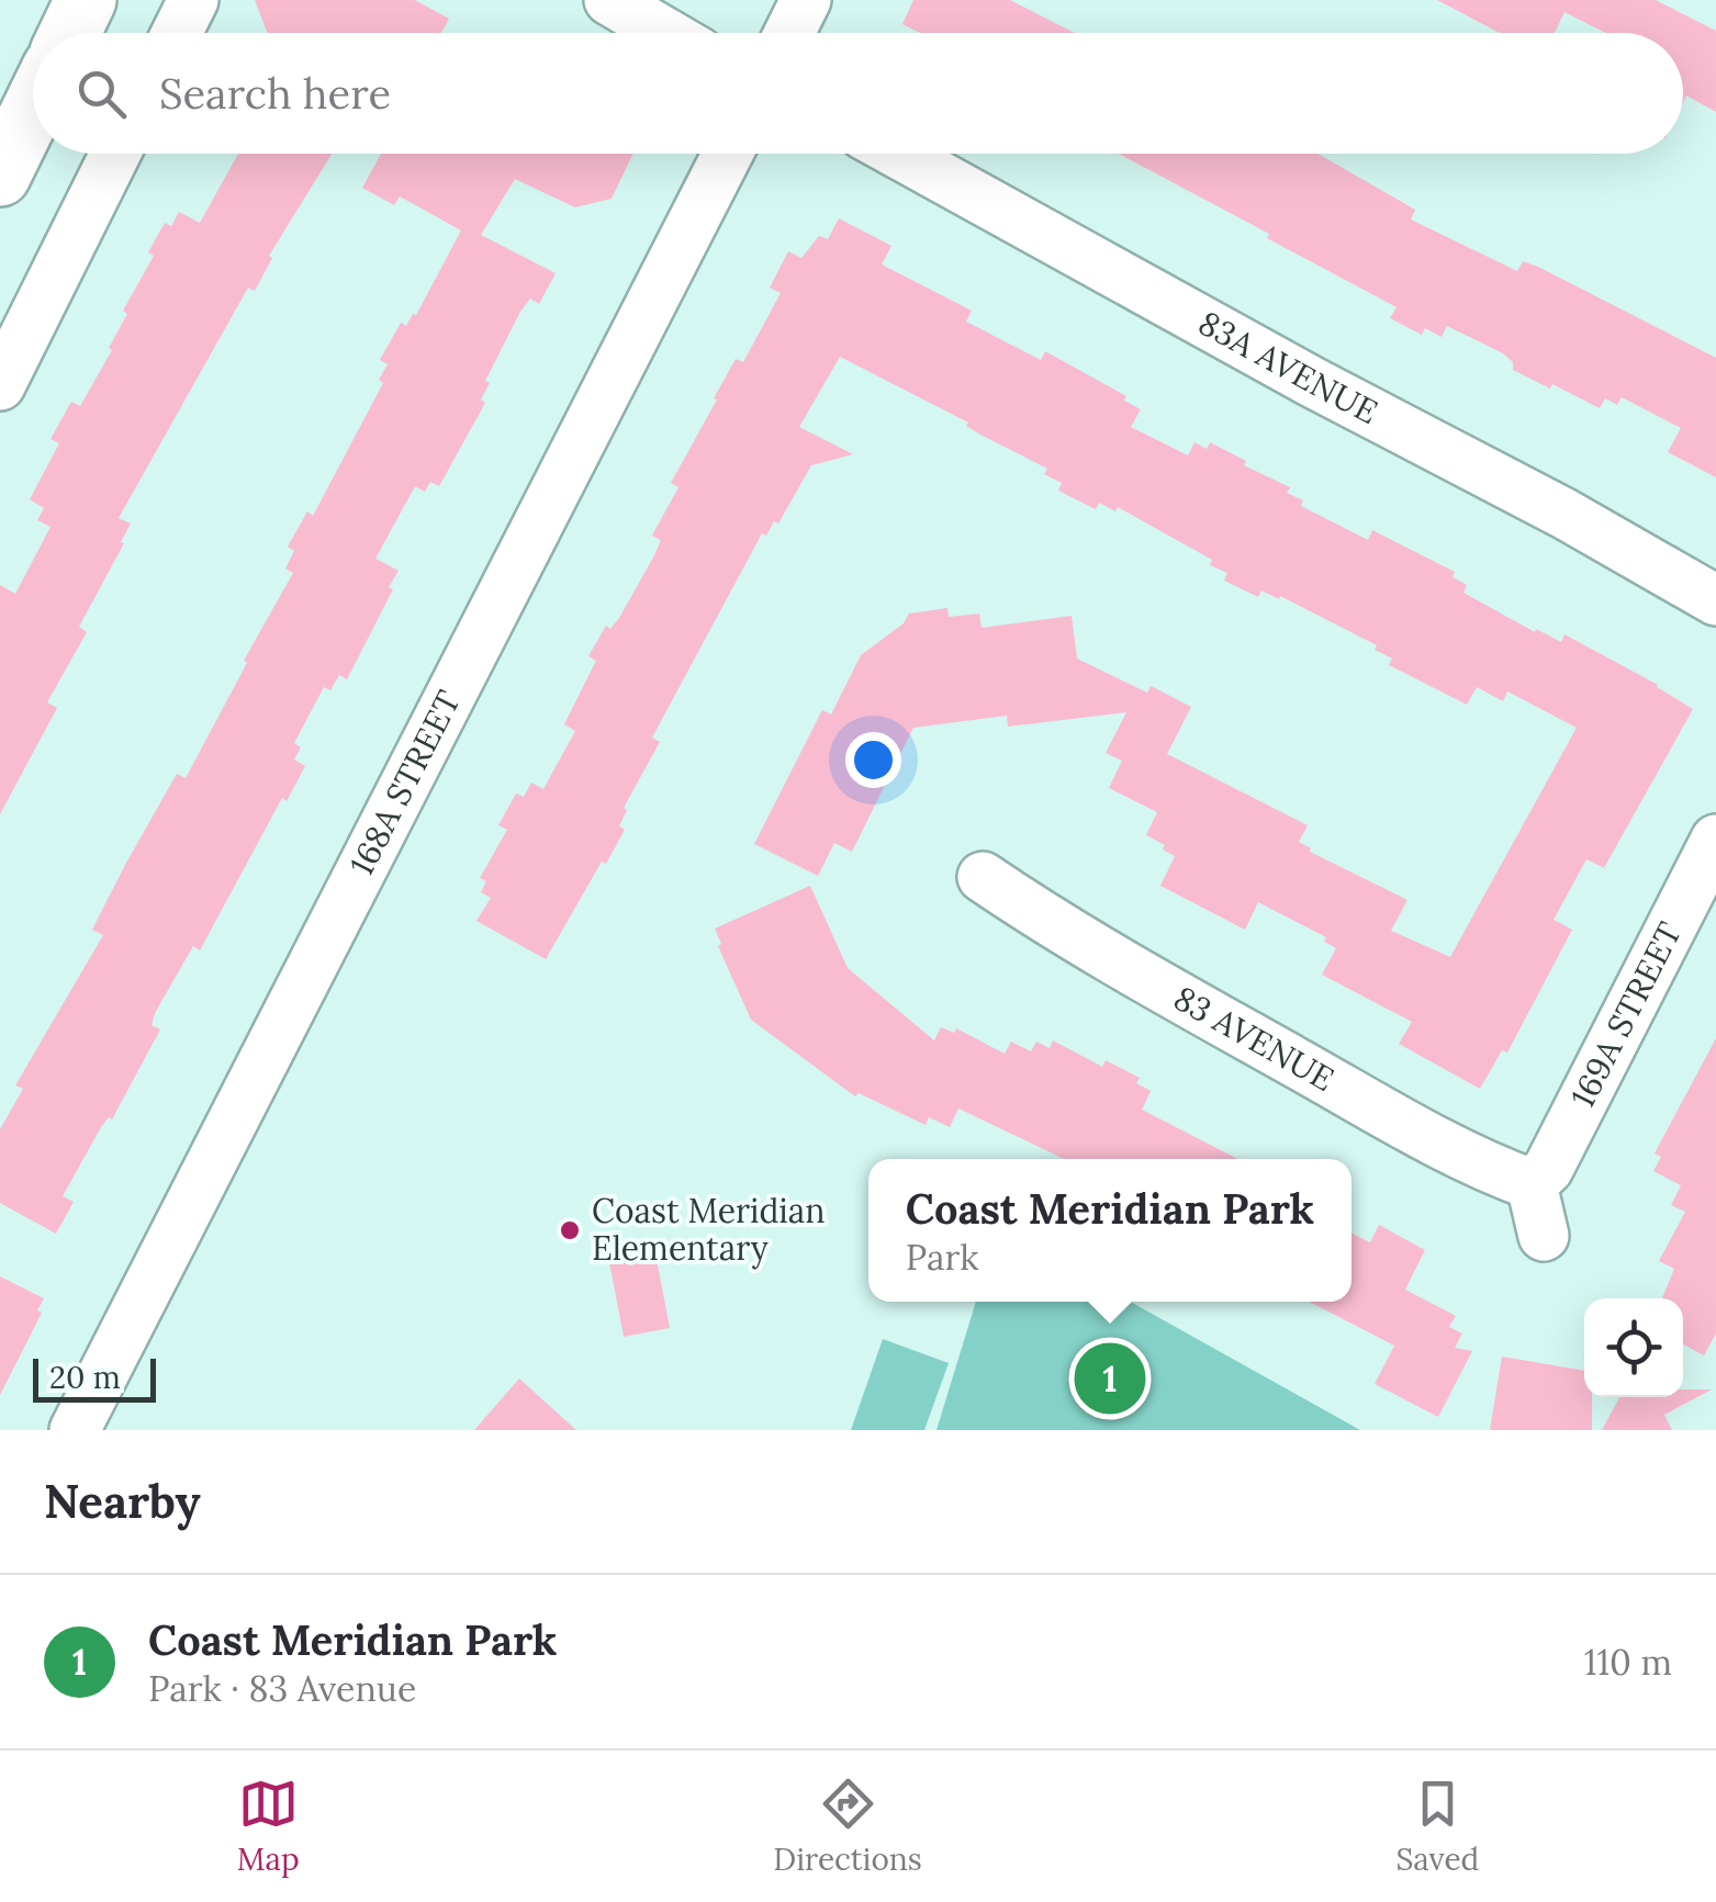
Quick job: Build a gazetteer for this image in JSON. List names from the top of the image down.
{
  "streets": {
    "street": [
      "83A AVENUE",
      "168A STREET",
      "169A STREET",
      "83 AVENUE"
    ]
  },
  "crossings": [
    ["169A STREET", "83 AVENUE"]
  ],
  "places": ["Coast Meridian Elementary"],
  "scale_bar": "20 m",
  "page": {
    "search": "Search here",
    "popup": ["Coast Meridian Park", "Park"],
    "pins": "1",
    "scale": "20 m",
    "heading": "Nearby",
    "list": [
      {
        "mark": "1",
        "name": "Coast Meridian Park",
        "note": "Park · 83 Avenue",
        "value": "110 m"
      }
    ],
    "nav": ["Map", "Directions", "Saved"]
  }
}
